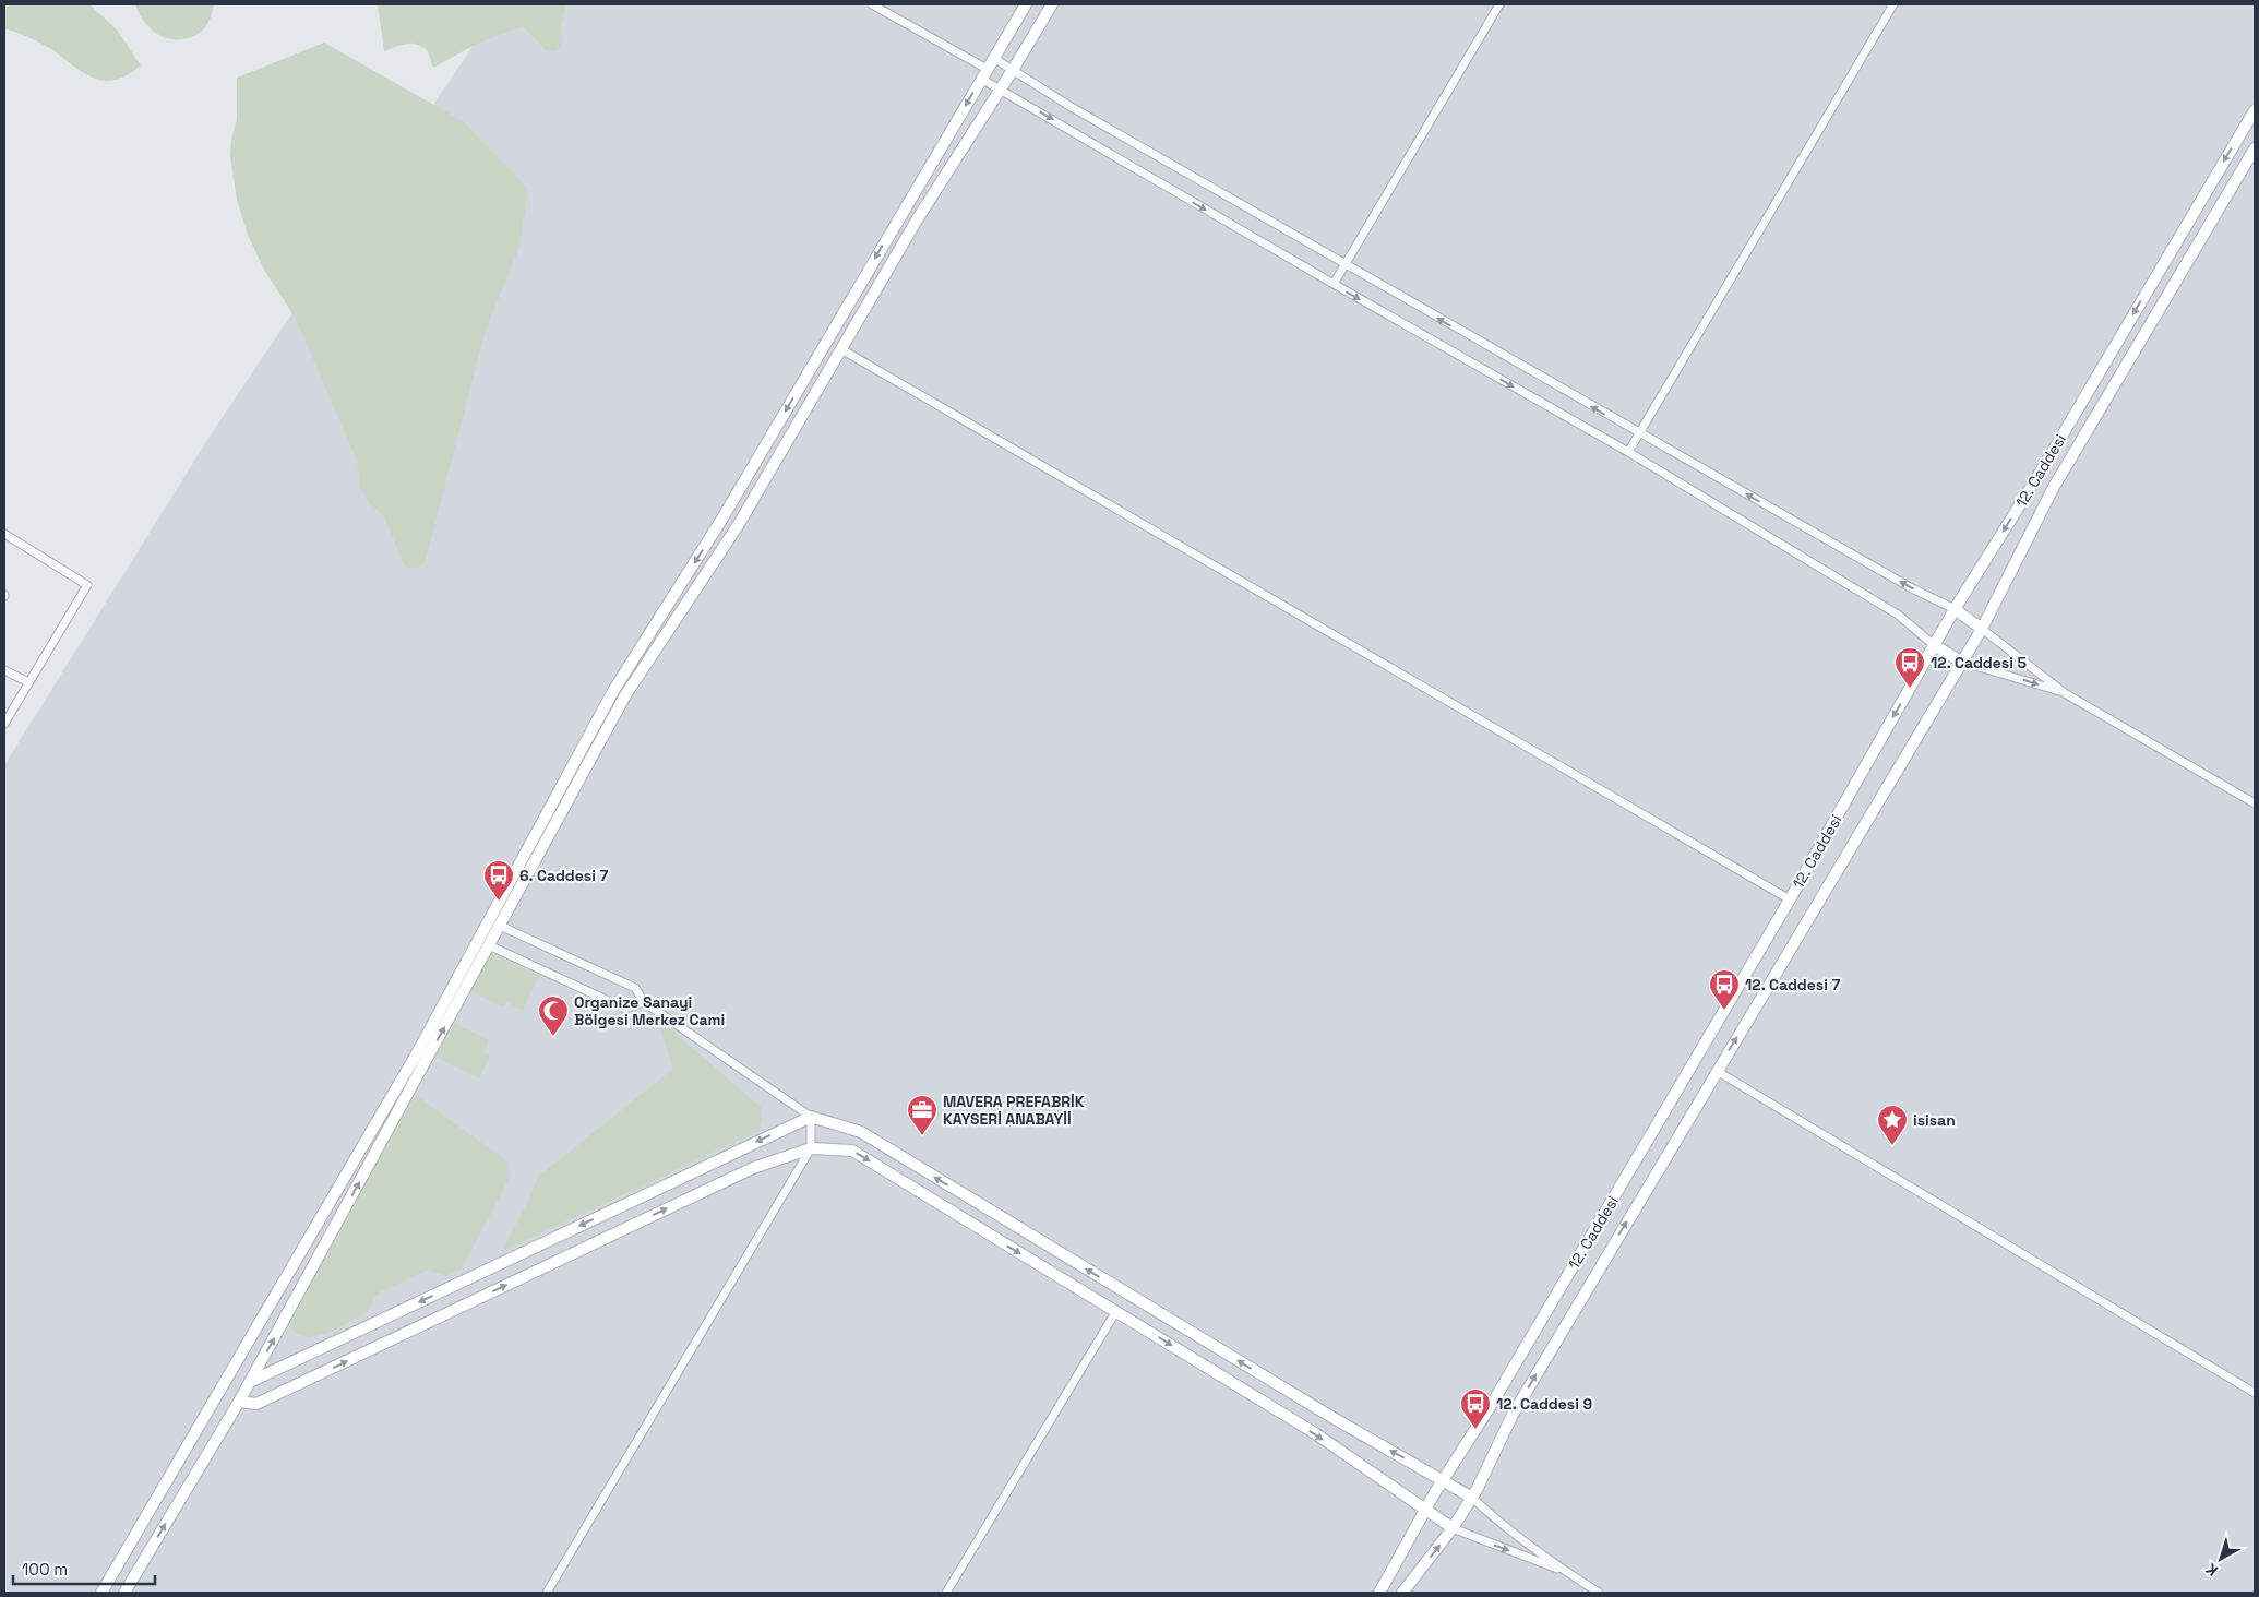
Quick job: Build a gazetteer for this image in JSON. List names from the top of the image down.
{
  "streets": {
    "street": ["12. Caddesi"]
  },
  "places": {
    "bus stop": [
      "12. Caddesi 5",
      "6. Caddesi 7",
      "12. Caddesi 7",
      "12. Caddesi 9"
    ],
    "mosque": ["Organize Sanayi Bölgesi Merkez Cami"],
    "office": ["MAVERA PREFABRİK KAYSERİ ANABAYİİ"],
    "place": ["isisan"]
  },
  "scale_bar": "100 m",
  "north": "bottom left"
}
